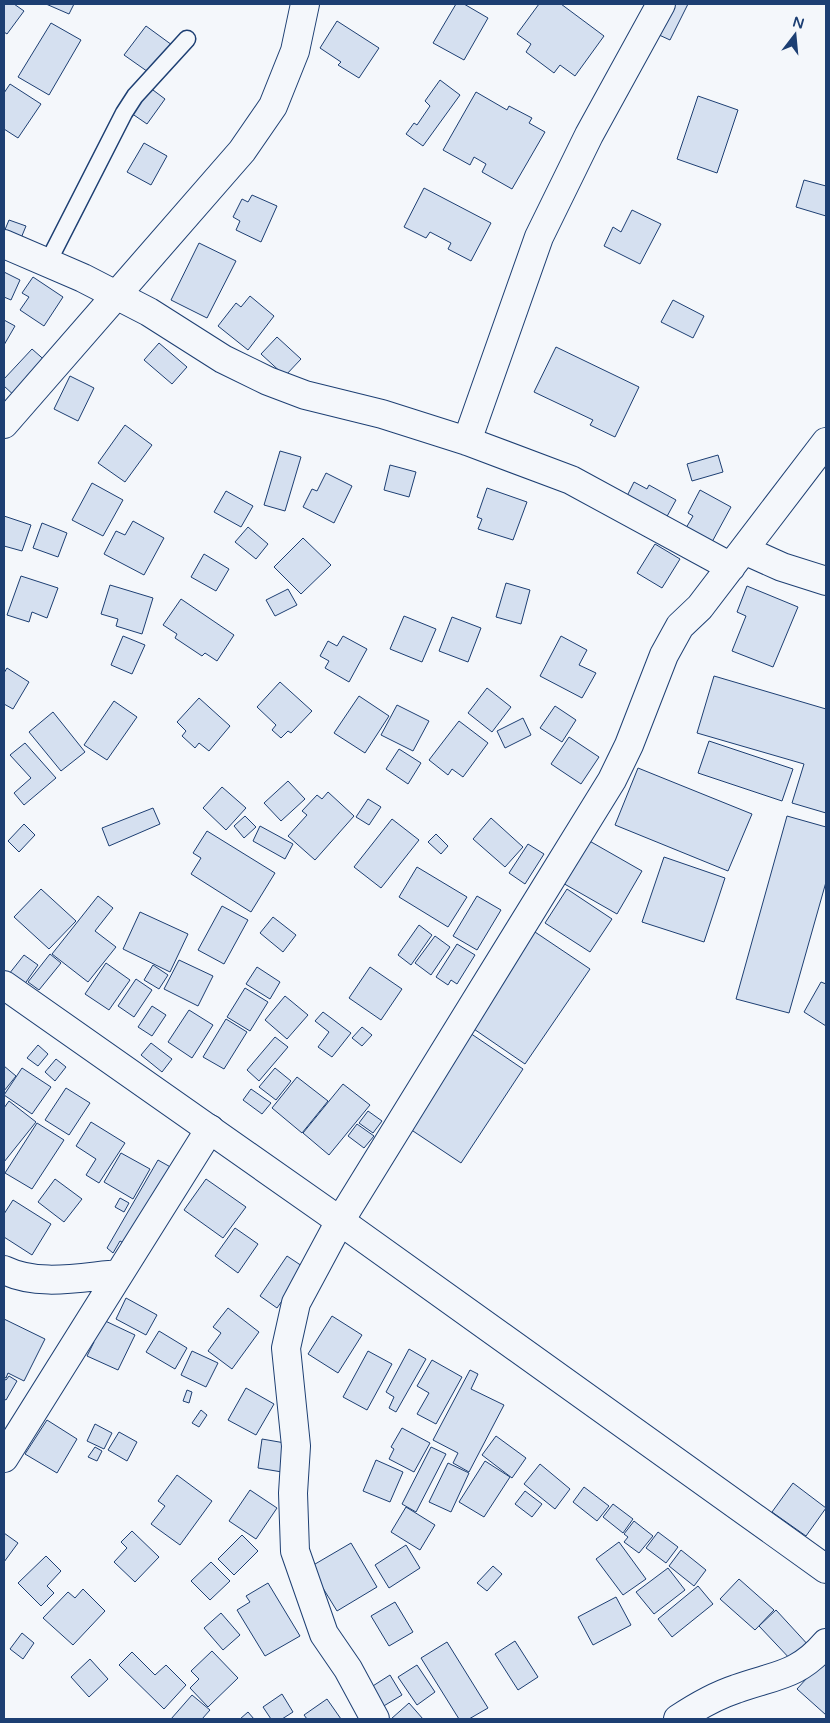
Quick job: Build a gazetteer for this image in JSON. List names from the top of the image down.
{
  "north": "top"
}
